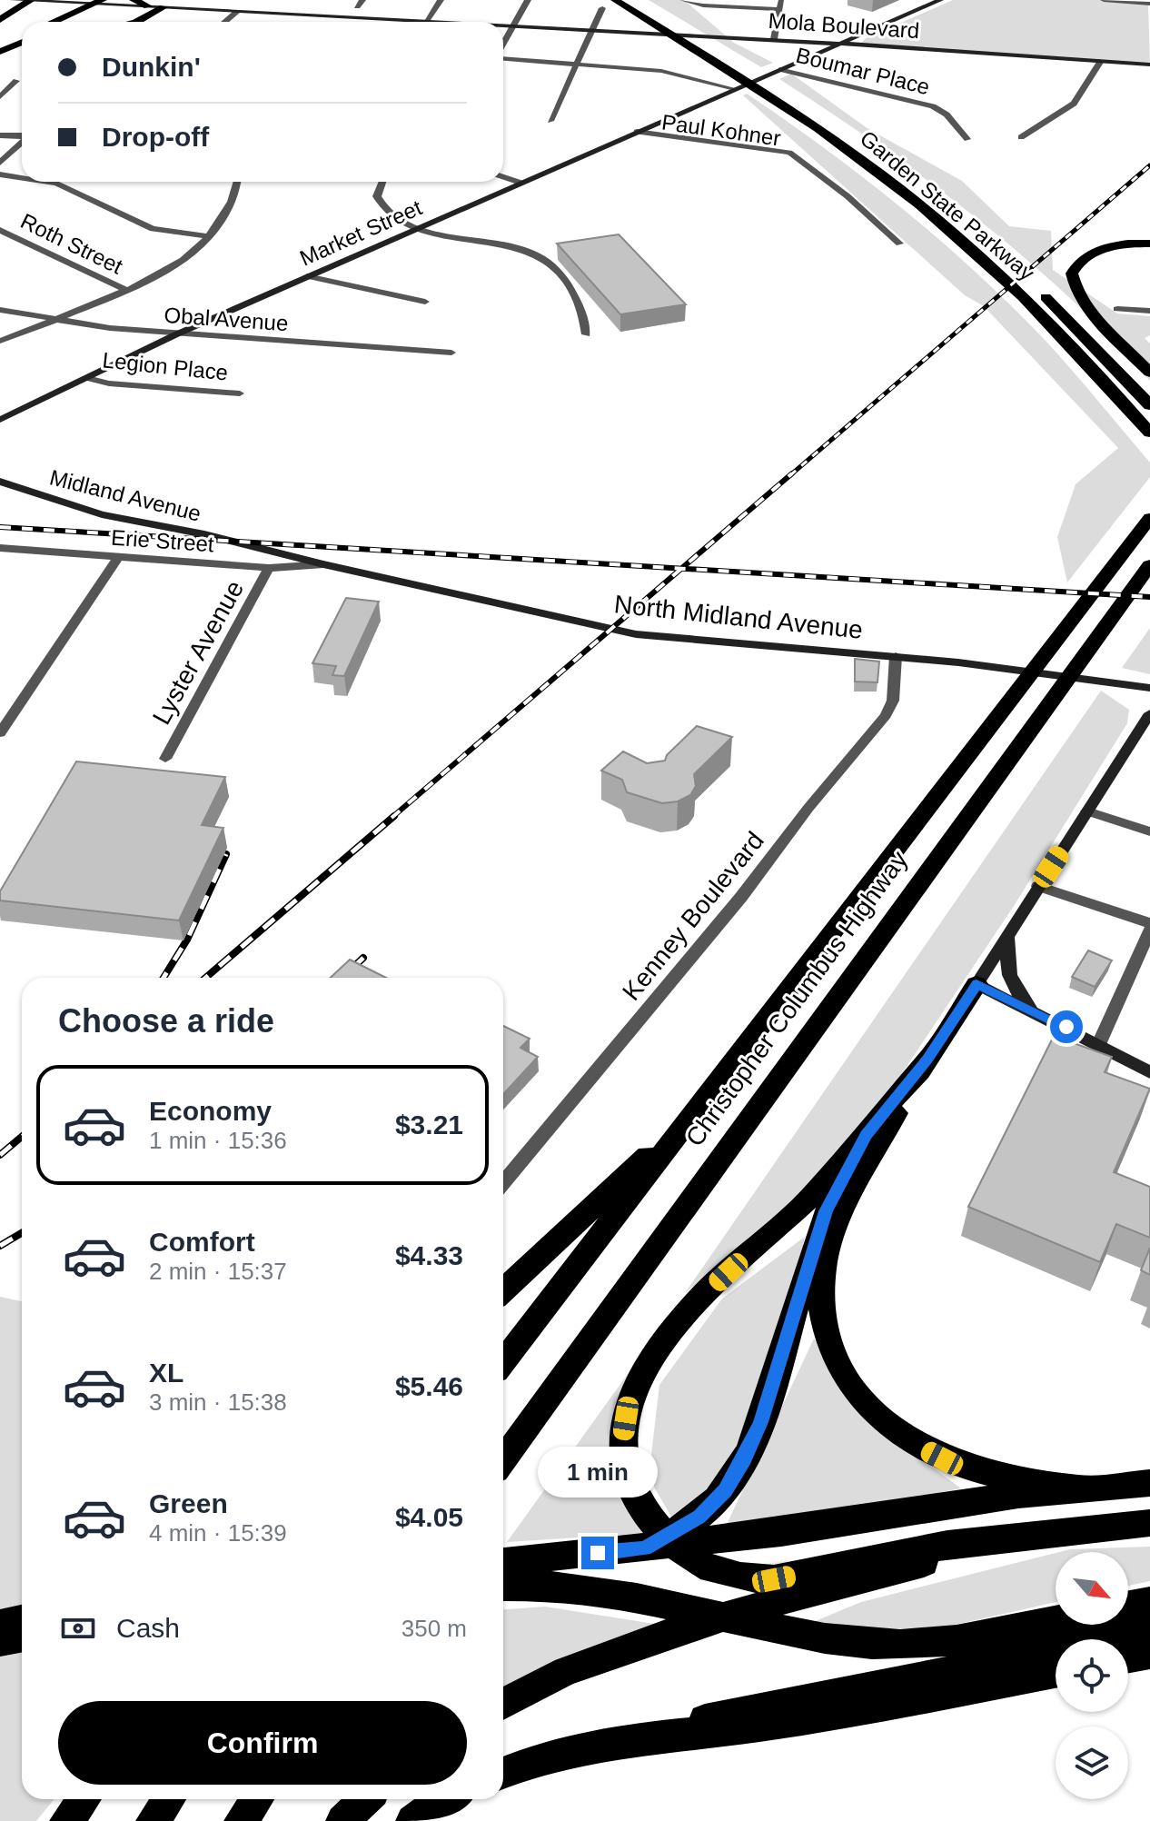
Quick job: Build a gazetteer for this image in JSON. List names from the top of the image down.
{
  "streets": {
    "highway": ["Garden State Parkway", "Christopher Columbus Highway"],
    "street": [
      "Mola Boulevard",
      "Boumar Place",
      "Paul Kohner",
      "Market Street",
      "Roth Street",
      "Obal Avenue",
      "Legion Place",
      "Midland Avenue",
      "Erie Street",
      "North Midland Avenue",
      "Lyster Avenue",
      "Kenney Boulevard"
    ]
  },
  "crossings": [
    ["Mola Boulevard", "Market Street"],
    ["Boumar Place", "Market Street"],
    ["Paul Kohner", "Market Street"],
    ["Garden State Parkway", "Market Street"],
    ["Market Street", "Obal Avenue"],
    ["Market Street", "Legion Place"],
    ["Midland Avenue", "North Midland Avenue"],
    ["Erie Street", "North Midland Avenue"],
    ["Erie Street", "Lyster Avenue"],
    ["North Midland Avenue", "Kenney Boulevard"]
  ],
  "north": "bottom right",
  "page": {
    "banner": ["Dunkin'", "Drop-off"],
    "heading": "Choose a ride",
    "list": [
      {
        "name": "Economy",
        "note": "1 min · 15:36",
        "value": "$3.21"
      },
      {
        "name": "Comfort",
        "note": "2 min · 15:37",
        "value": "$4.33"
      },
      {
        "name": "XL",
        "note": "3 min · 15:38",
        "value": "$5.46"
      },
      {
        "name": "Green",
        "note": "4 min · 15:39",
        "value": "$4.05"
      }
    ],
    "bubble": "1 min",
    "pay": ["Cash", "350 m"],
    "buttons": "Confirm"
  }
}
